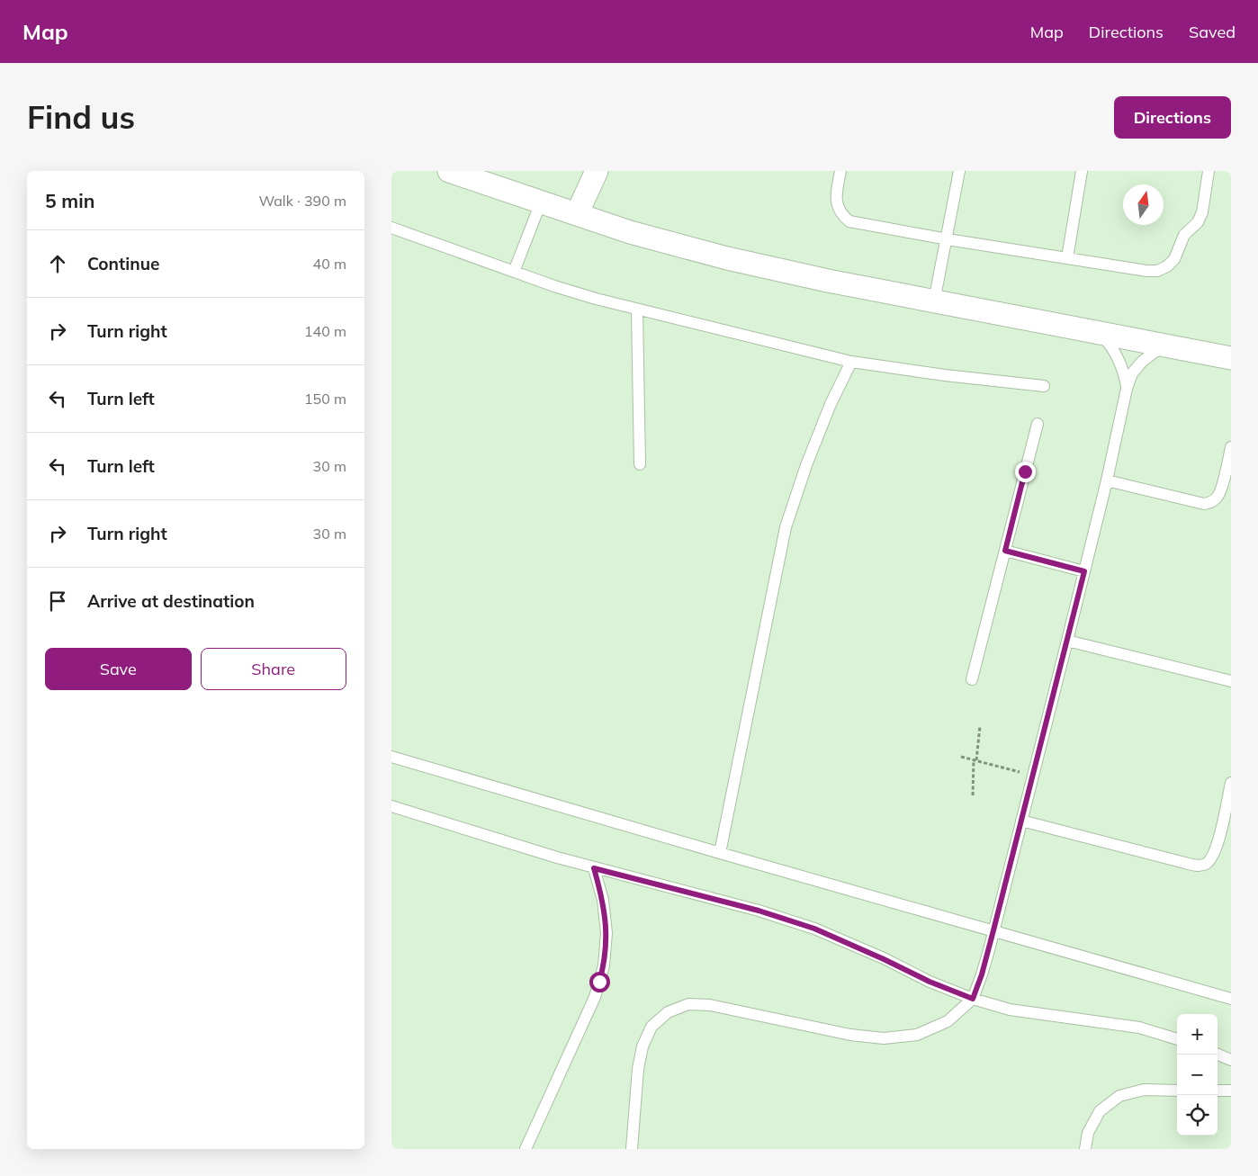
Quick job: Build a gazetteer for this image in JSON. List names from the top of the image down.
{
  "north": "top",
  "page": {
    "header": "Map",
    "nav": ["Map", "Directions", "Saved"],
    "buttons": [
      "Directions",
      ["Save", "Share"]
    ],
    "title": "Find us",
    "heading": ["5 min", "Walk · 390 m"],
    "list": [
      ["Continue", "40 m"],
      ["Turn right", "140 m"],
      ["Turn left", "150 m"],
      ["Turn left", "30 m"],
      ["Turn right", "30 m"],
      "Arrive at destination"
    ],
    "map_buttons": ["+", "−"]
  }
}
